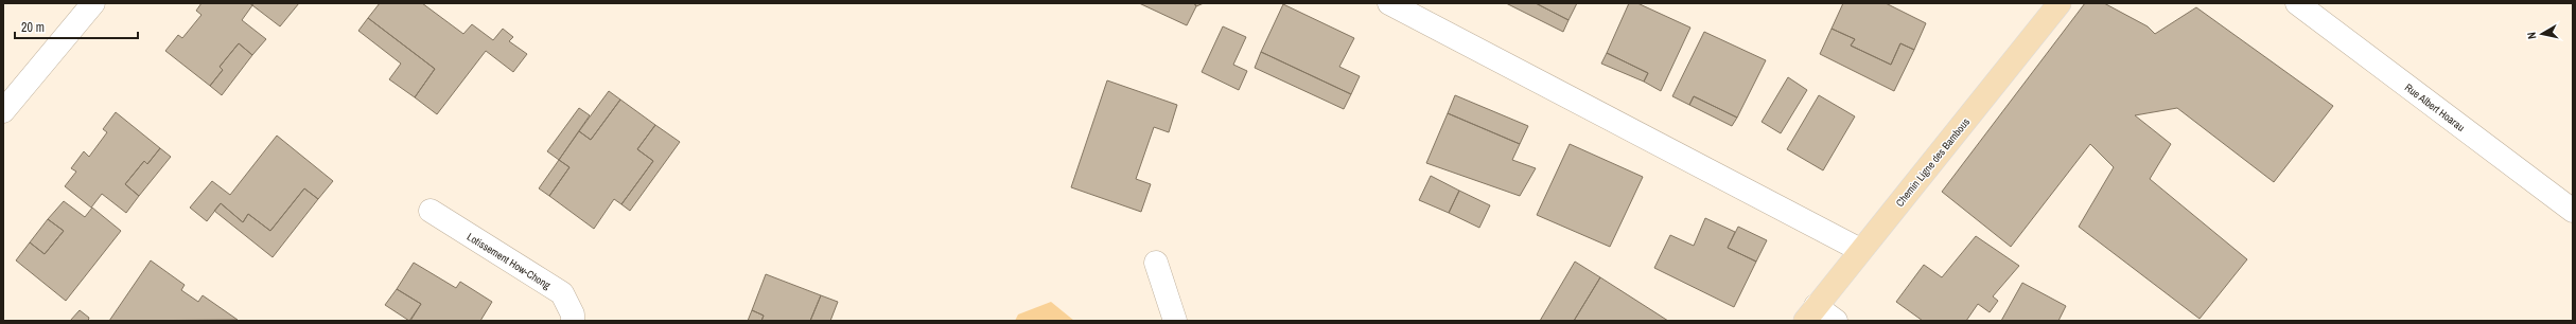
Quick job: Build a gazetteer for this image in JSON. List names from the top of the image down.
{
  "streets": {
    "main road": ["Chemin Ligne des Bambous"],
    "street": ["Rue Albert Hoarau", "Lotissement How-Chong"]
  },
  "scale_bar": "20 m",
  "north": "left"
}
